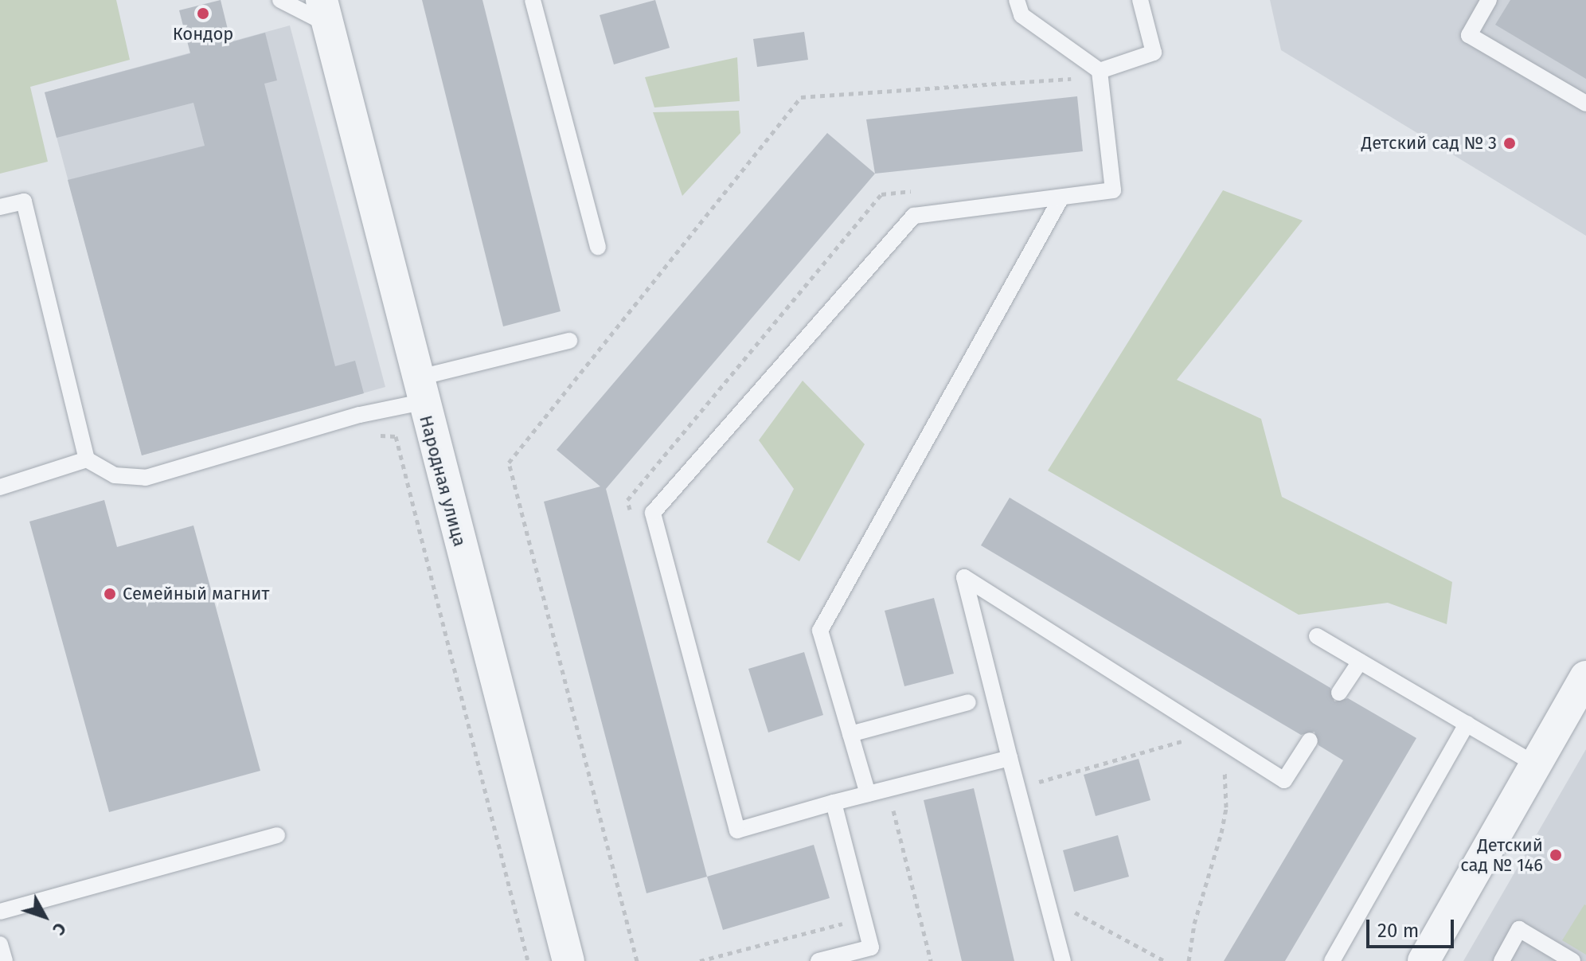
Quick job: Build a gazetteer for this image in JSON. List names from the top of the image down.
{
  "streets": {
    "street": ["Народная улица"]
  },
  "places": [
    "Кондор",
    "Детский сад № 3",
    "Семейный магнит",
    "Детский сад № 146"
  ],
  "scale_bar": "20 m",
  "north": "bottom right"
}
